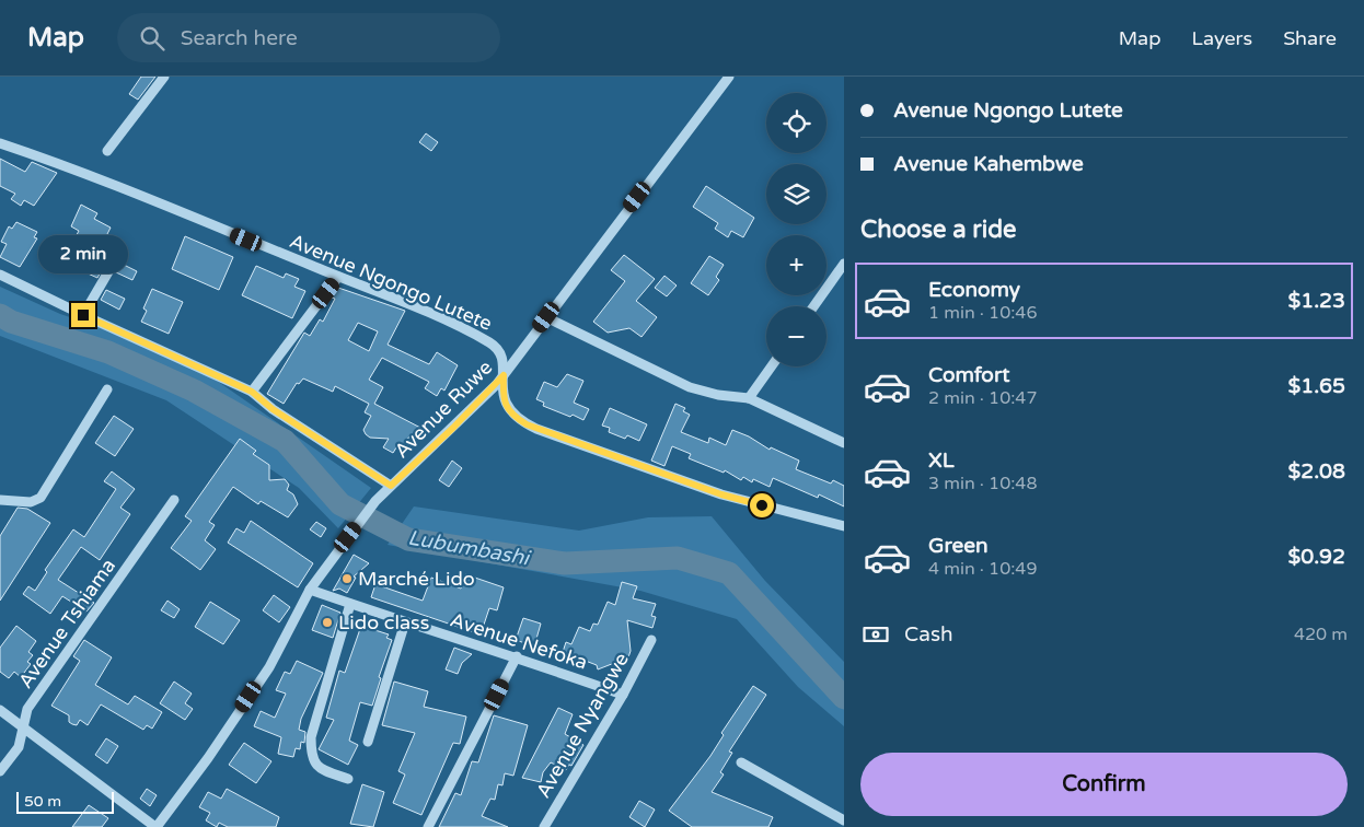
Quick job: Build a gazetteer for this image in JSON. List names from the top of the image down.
{
  "streets": {
    "street": [
      "Avenue Ngongo Lutete",
      "Avenue Ruwe",
      "Avenue Tshiama",
      "Avenue Nefoka",
      "Avenue Nyangwe"
    ]
  },
  "crossings": [
    ["Avenue Ngongo Lutete", "Avenue Ruwe"],
    ["Avenue Ruwe", "Avenue Nefoka"],
    ["Avenue Nefoka", "Avenue Nyangwe"]
  ],
  "water": ["Lubumbashi"],
  "places": ["Marché Lido", "Lido class"],
  "scale_bar": "50 m",
  "page": {
    "header": "Map",
    "search": "Search here",
    "nav": ["Map", "Layers", "Share"],
    "banner": ["Avenue Ngongo Lutete", "Avenue Kahembwe"],
    "map_buttons": ["+", "−"],
    "heading": "Choose a ride",
    "bubble": "2 min",
    "list": [
      {
        "name": "Economy",
        "note": "1 min · 10:46",
        "value": "$1.23"
      },
      {
        "name": "Comfort",
        "note": "2 min · 10:47",
        "value": "$1.65"
      },
      {
        "name": "XL",
        "note": "3 min · 10:48",
        "value": "$2.08"
      },
      {
        "name": "Green",
        "note": "4 min · 10:49",
        "value": "$0.92"
      }
    ],
    "pay": ["Cash", "420 m"],
    "buttons": "Confirm",
    "scale": "50 m"
  }
}
